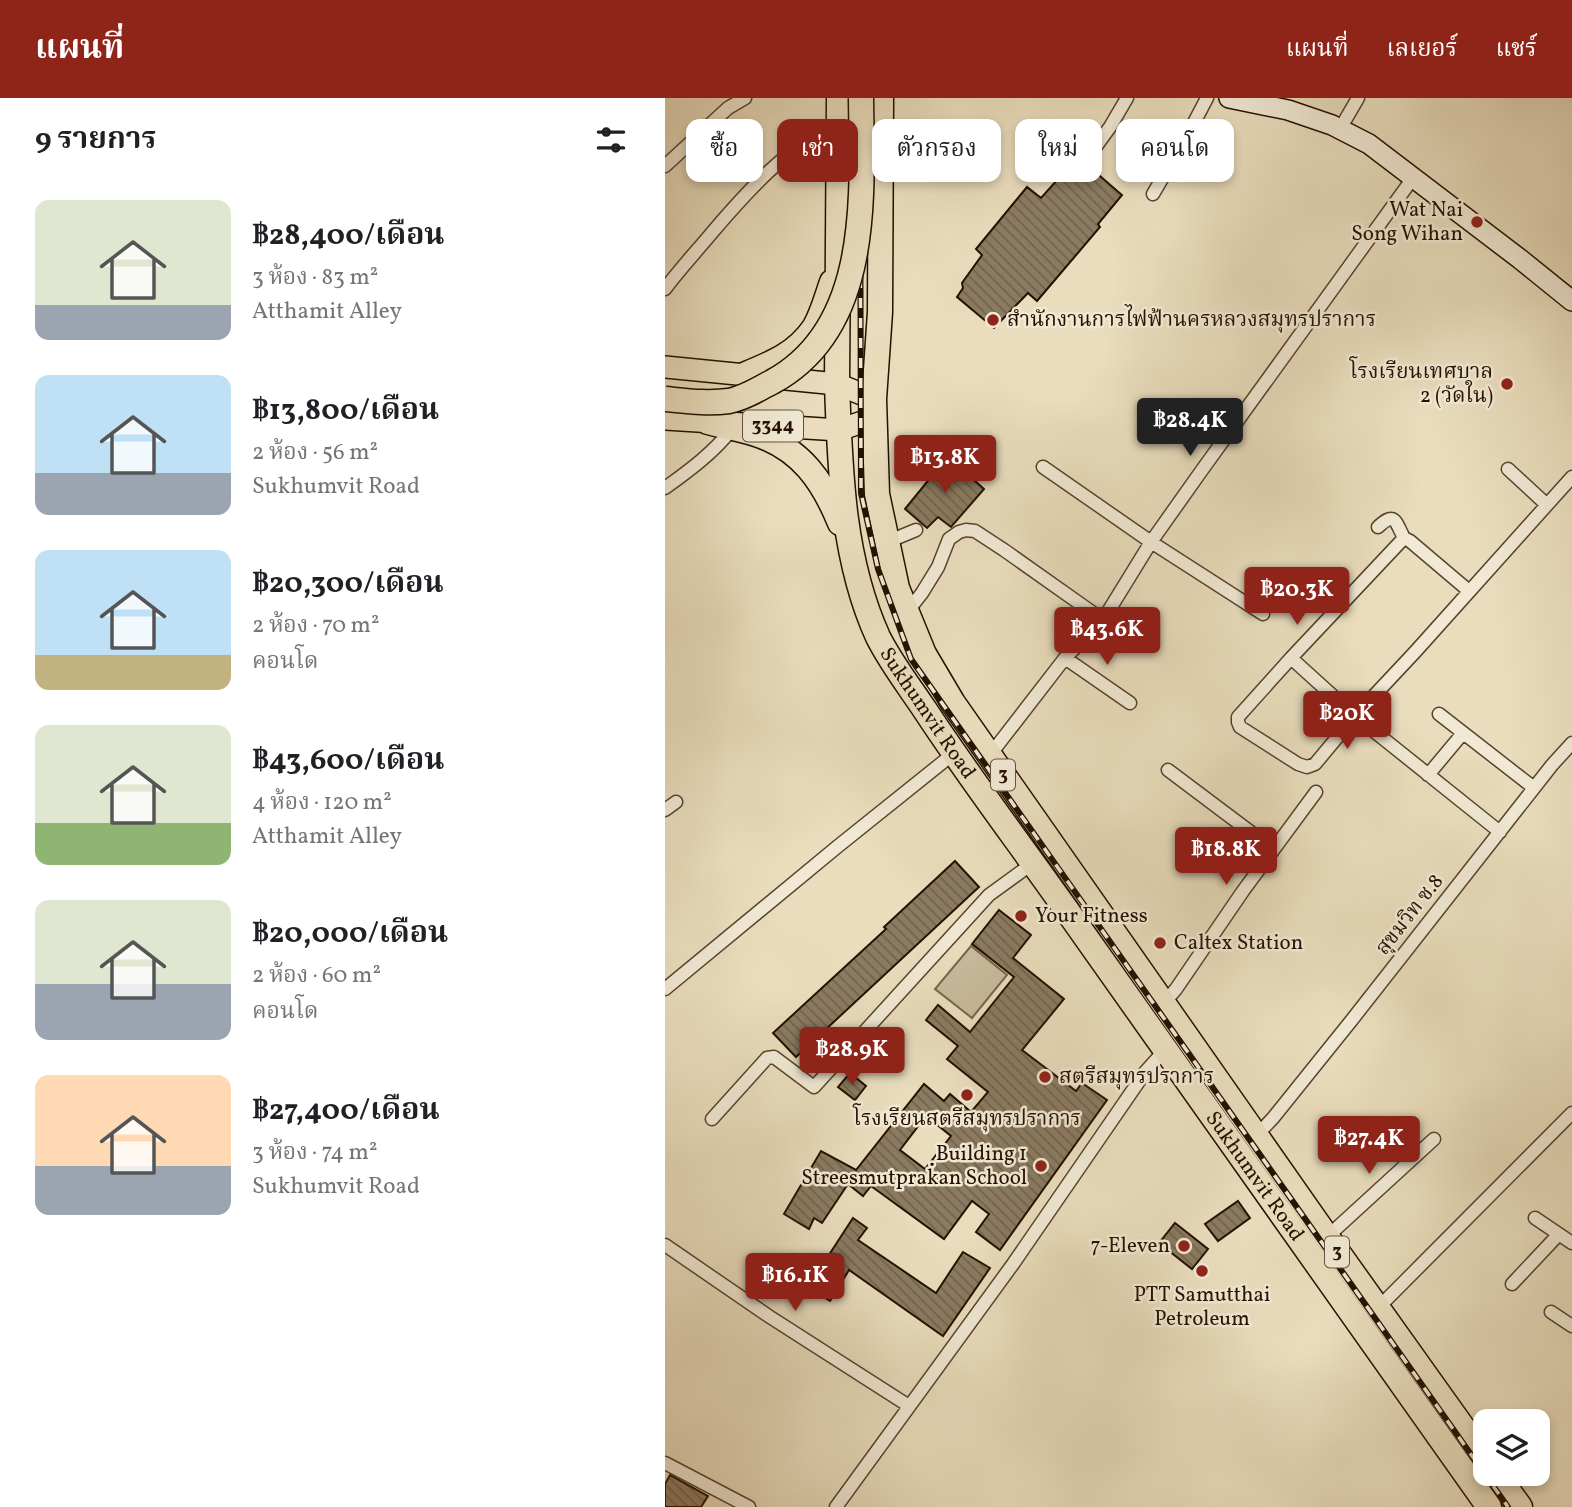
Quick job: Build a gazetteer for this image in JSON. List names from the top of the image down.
{
  "streets": {
    "highway": ["Sukhumvit Road", "3"],
    "main road": ["3344"],
    "street": ["สุขมวิท ซ.8"]
  },
  "crossings": [
    ["3344", "Sukhumvit Road"],
    ["Sukhumvit Road", "สุขมวิท ซ.8"]
  ],
  "places": [
    "Wat Nai Song Wihan",
    "สำนักงานการไฟฟ้านครหลวงสมุทรปราการ",
    "โรงเรียนเทศบาล 2 (วัดใน)",
    "Your Fitness",
    "Caltex Station",
    "สตรีสมุทรปราการ",
    "โรงเรียนสตรีสมุทรปราการ",
    "ฺBuilding 1 Streesmutprakan School",
    "7-Eleven",
    "PTT Samutthai Petroleum"
  ],
  "page": {
    "header": "แผนที่",
    "nav": ["แผนที่", "เลเยอร์", "แชร์"],
    "heading": "9 รายการ",
    "chip": [
      "ซื้อ",
      "เช่า",
      "ตัวกรอง",
      "ใหม่",
      "คอนโด"
    ],
    "list": [
      {
        "name": "฿28,400/เดือน",
        "note": "3 ห้อง · 83 m² · Atthamit Alley"
      },
      {
        "name": "฿13,800/เดือน",
        "note": "2 ห้อง · 56 m² · Sukhumvit Road"
      },
      {
        "name": "฿20,300/เดือน",
        "note": "2 ห้อง · 70 m² · คอนโด"
      },
      {
        "name": "฿43,600/เดือน",
        "note": "4 ห้อง · 120 m² · Atthamit Alley"
      },
      {
        "name": "฿20,000/เดือน",
        "note": "2 ห้อง · 60 m² · คอนโด"
      },
      {
        "name": "฿27,400/เดือน",
        "note": "3 ห้อง · 74 m² · Sukhumvit Road"
      }
    ],
    "price": [
      "฿28.4K",
      "฿13.8K",
      "฿20.3K",
      "฿43.6K",
      "฿20K",
      "฿18.8K",
      "฿28.9K",
      "฿27.4K",
      "฿16.1K"
    ]
  }
}
